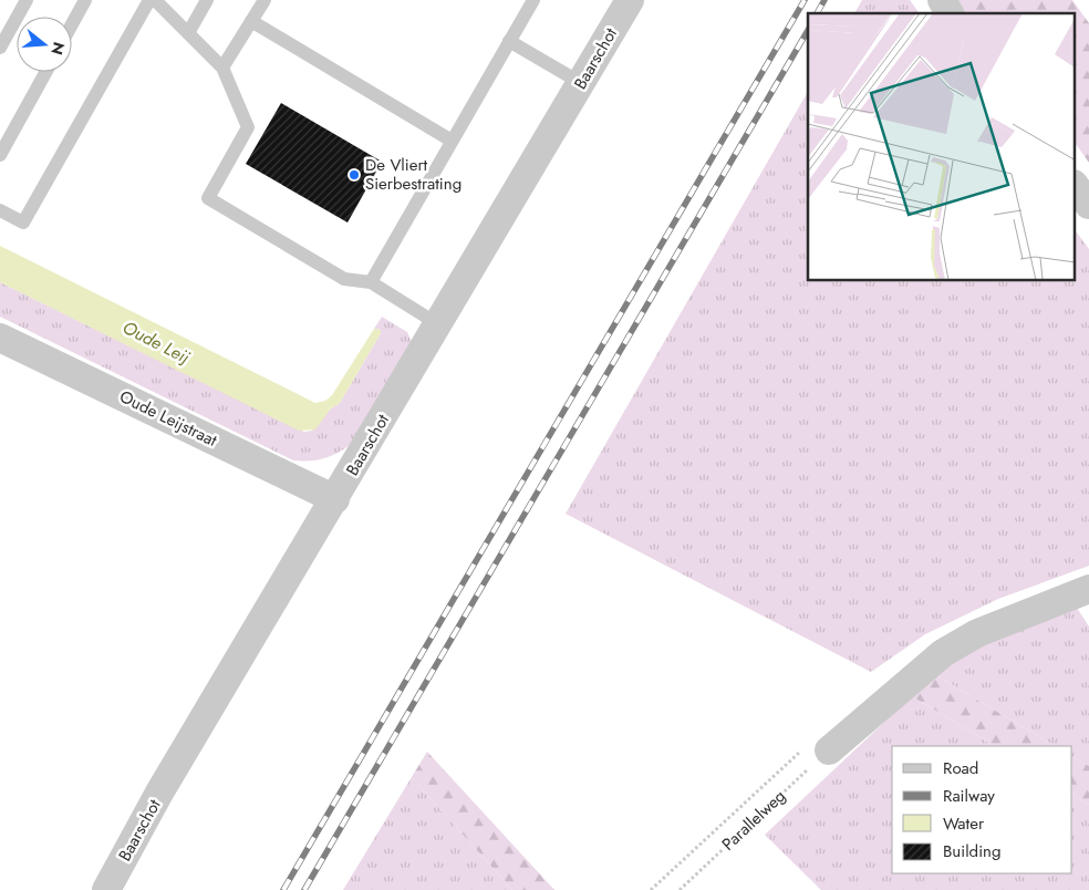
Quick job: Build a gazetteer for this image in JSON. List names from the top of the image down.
{
  "streets": {
    "street": ["Baarschot", "Oude Leijstraat"],
    "path": ["Parallelweg"]
  },
  "crossings": [
    ["Baarschot", "Oude Leijstraat"]
  ],
  "water": ["Oude Leij"],
  "places": ["De Vliert Sierbestrating"],
  "legend": [
    "Road",
    "Railway",
    "Water",
    "Building"
  ],
  "north": "right"
}
